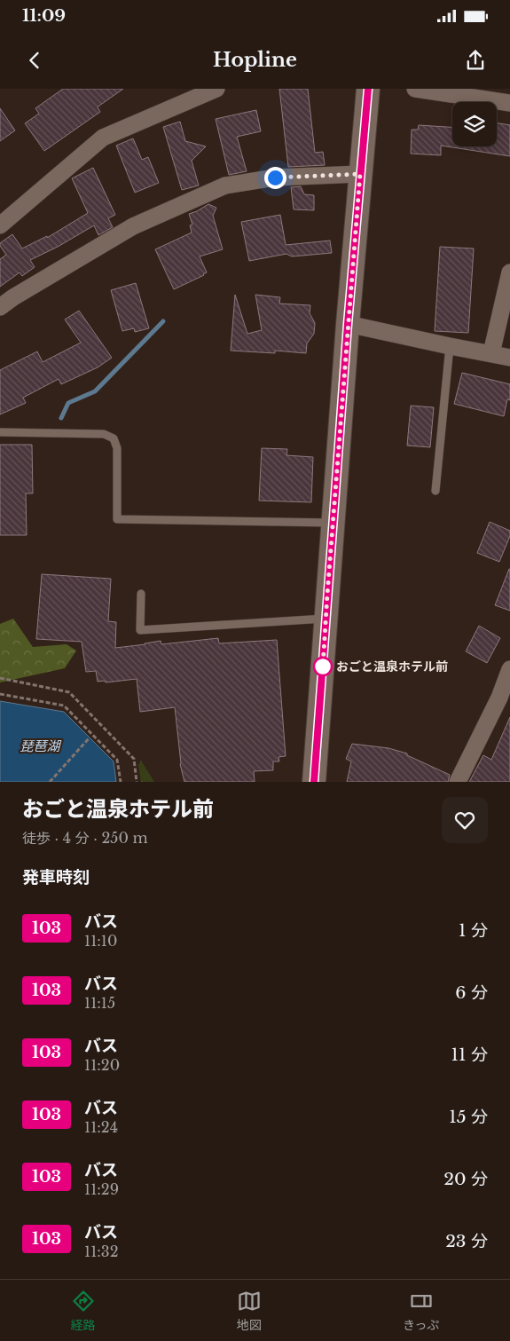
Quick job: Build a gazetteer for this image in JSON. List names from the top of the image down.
{
  "water": ["琵琶湖"],
  "places": ["おごと温泉ホテル前"],
  "lines": ["bus line 103"],
  "page": {
    "status": "11:09",
    "header": "Hopline",
    "heading": [
      ["おごと温泉ホテル前", "徒歩 · 4 分 · 250 m"],
      "発車時刻"
    ],
    "list": [
      {
        "mark": "103",
        "name": "バス",
        "note": "11:10",
        "value": "1 分"
      },
      {
        "mark": "103",
        "name": "バス",
        "note": "11:15",
        "value": "6 分"
      },
      {
        "mark": "103",
        "name": "バス",
        "note": "11:20",
        "value": "11 分"
      },
      {
        "mark": "103",
        "name": "バス",
        "note": "11:24",
        "value": "15 分"
      },
      {
        "mark": "103",
        "name": "バス",
        "note": "11:29",
        "value": "20 分"
      },
      {
        "mark": "103",
        "name": "バス",
        "note": "11:32",
        "value": "23 分"
      }
    ],
    "tabs": ["経路", "地図", "きっぷ"]
  }
}
